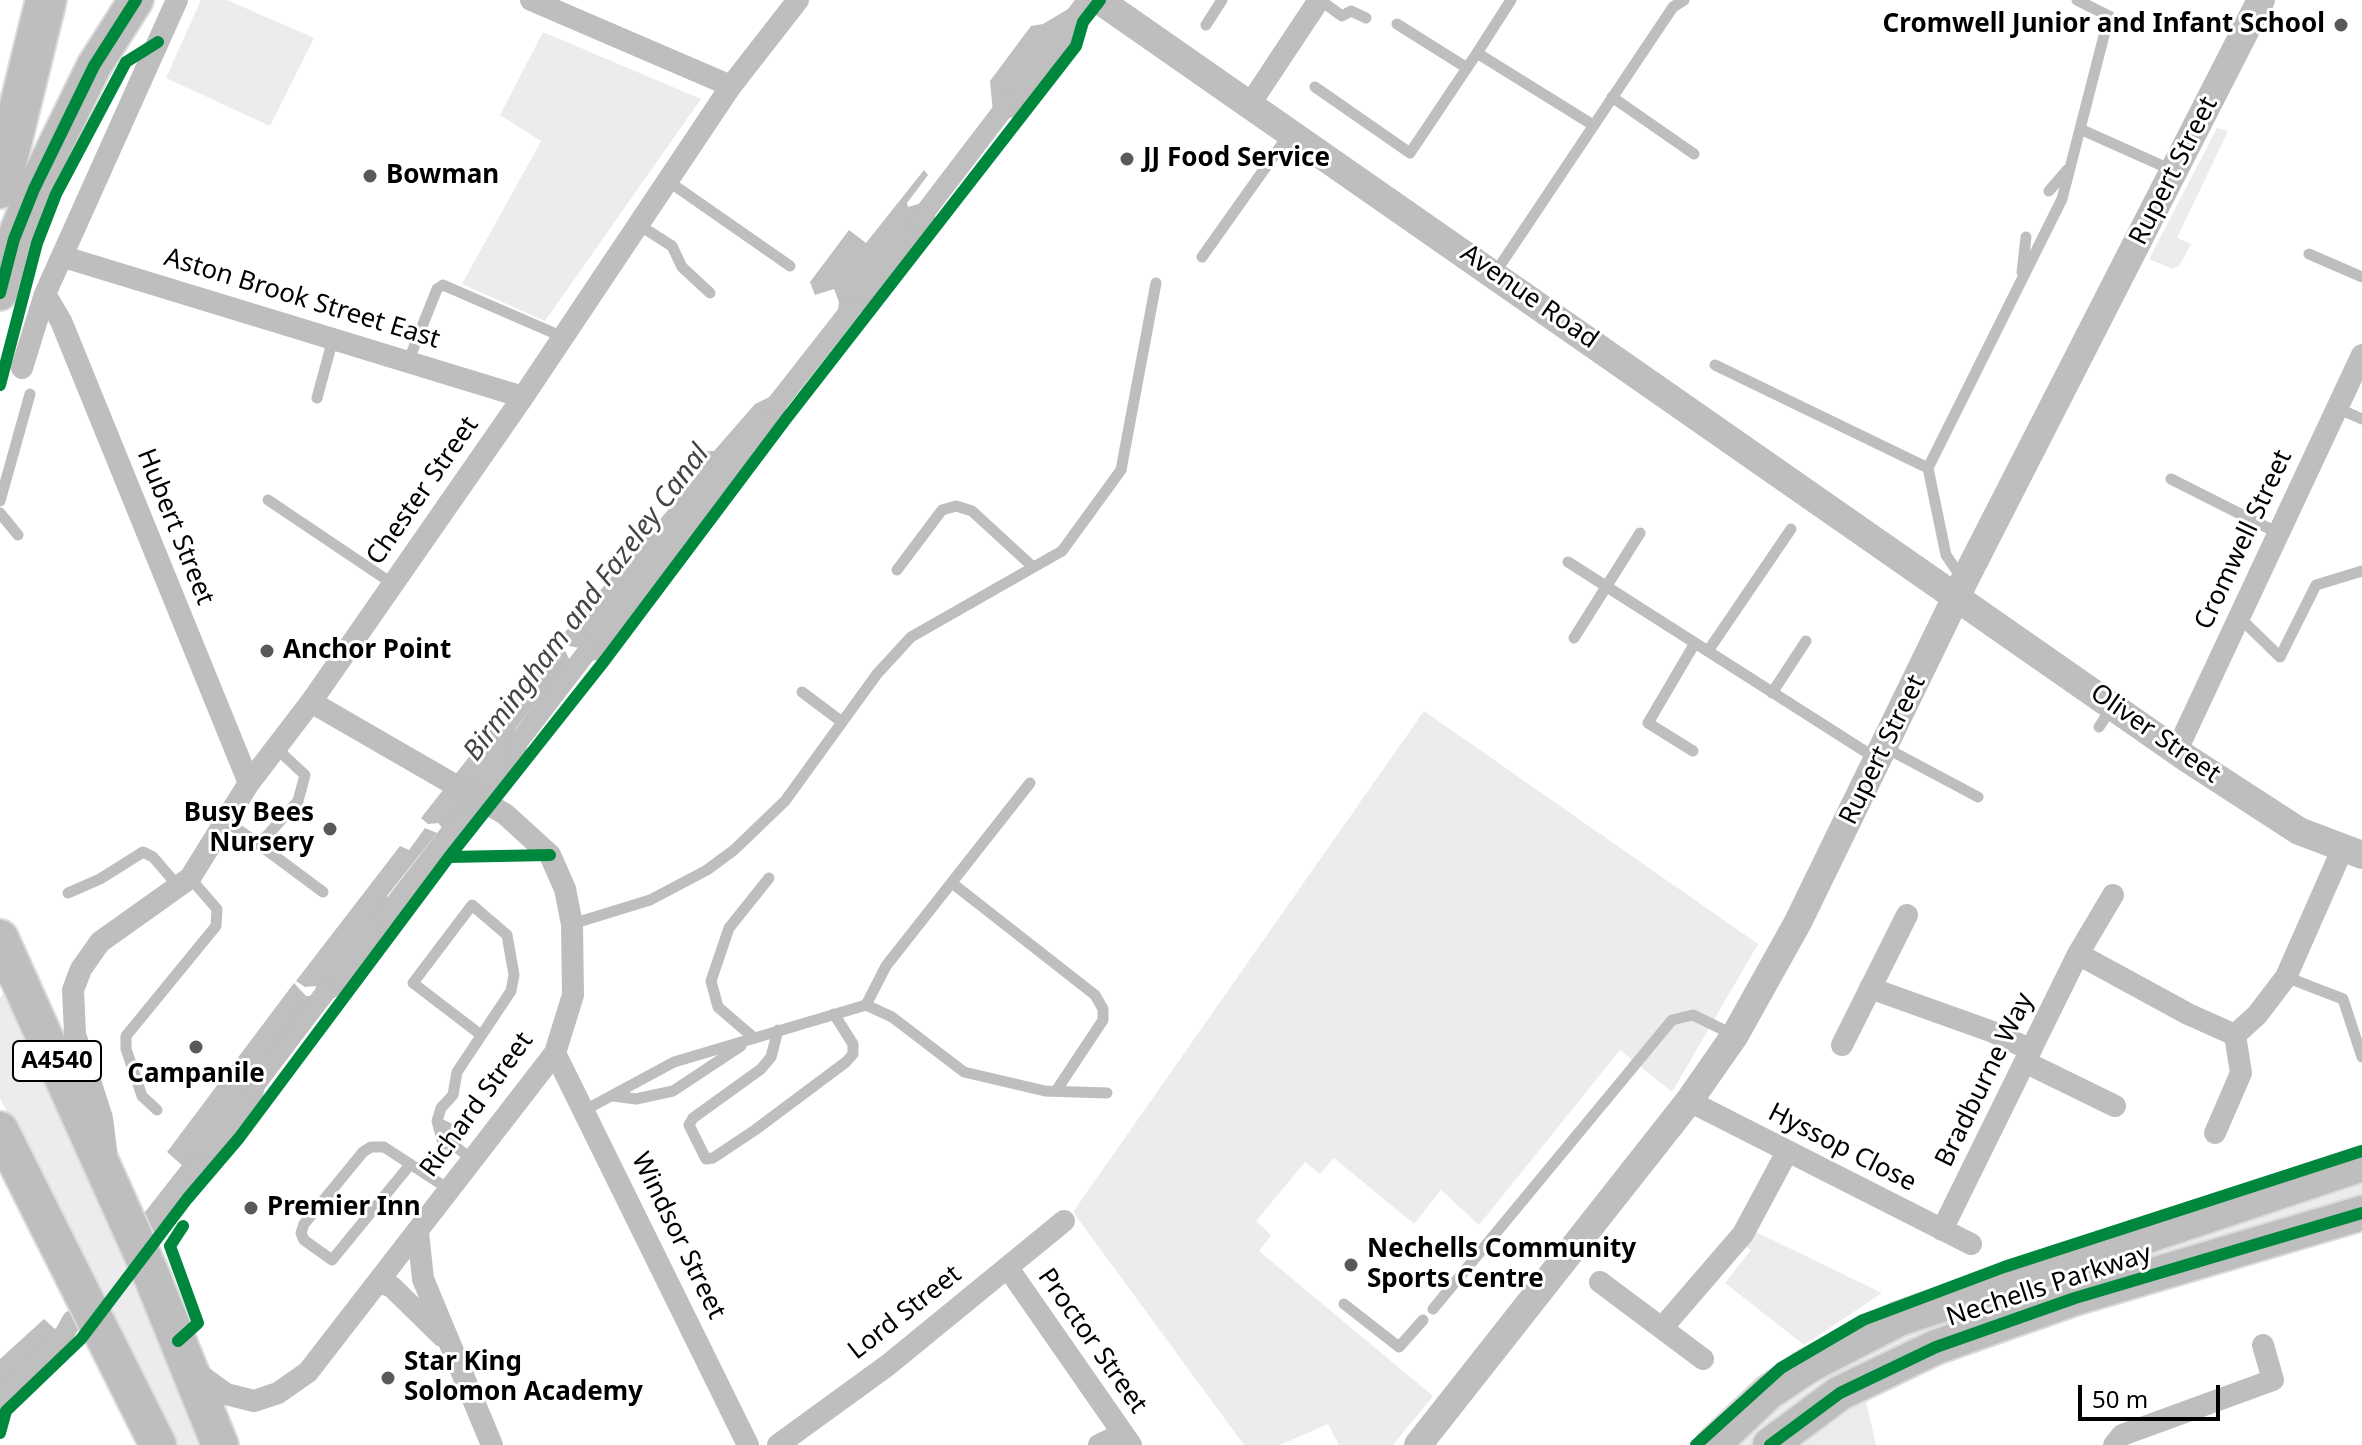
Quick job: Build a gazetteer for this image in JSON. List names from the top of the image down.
{
  "streets": {
    "highway": ["A4540"],
    "main road": ["Nechells Parkway"],
    "street": [
      "Rupert Street",
      "Avenue Road",
      "Aston Brook Street East",
      "Chester Street",
      "Hubert Street",
      "Cromwell Street",
      "Oliver Street",
      "Bradburne Way",
      "Richard Street",
      "Hyssop Close",
      "Windsor Street",
      "Lord Street",
      "Proctor Street"
    ]
  },
  "crossings": [
    ["Rupert Street", "Avenue Road"],
    ["Rupert Street", "Oliver Street"],
    ["Rupert Street", "Hyssop Close"],
    ["Avenue Road", "Oliver Street"],
    ["Aston Brook Street East", "Chester Street"],
    ["Chester Street", "Hubert Street"],
    ["Chester Street", "A4540"],
    ["Chester Street", "Richard Street"],
    ["Cromwell Street", "Oliver Street"],
    ["A4540", "Richard Street"],
    ["Bradburne Way", "Hyssop Close"],
    ["Richard Street", "Windsor Street"],
    ["Lord Street", "Proctor Street"]
  ],
  "water": ["Birmingham and Fazeley Canal"],
  "places": [
    "Cromwell Junior and Infant School",
    "JJ Food Service",
    "Bowman",
    "Anchor Point",
    "Busy Bees Nursery",
    "Campanile",
    "Premier Inn",
    "Nechells Community Sports Centre",
    "Star King Solomon Academy"
  ],
  "scale_bar": "50 m"
}
